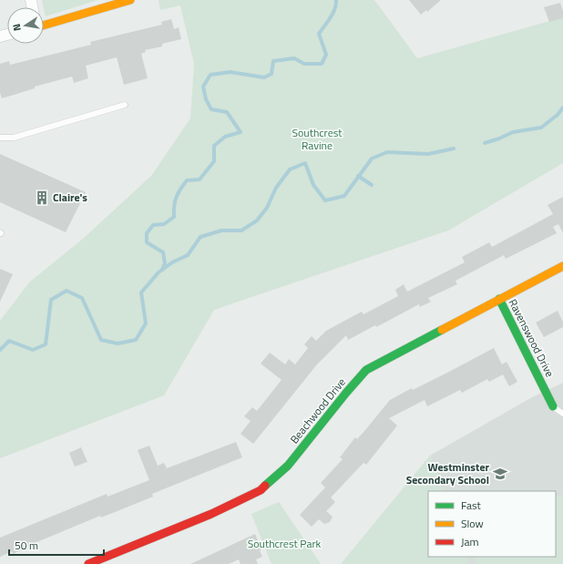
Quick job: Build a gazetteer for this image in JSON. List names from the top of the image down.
{
  "streets": {
    "street": ["Ravenswood Drive", "Beachwood Drive"]
  },
  "crossings": [
    ["Ravenswood Drive", "Beachwood Drive"]
  ],
  "parks": ["Southcrest Ravine", "Southcrest Park"],
  "places": {
    "building": ["Claire's"],
    "school or university": ["Westminster Secondary School"]
  },
  "legend": ["Fast", "Slow", "Jam"],
  "scale_bar": "50 m",
  "north": "left"
}
